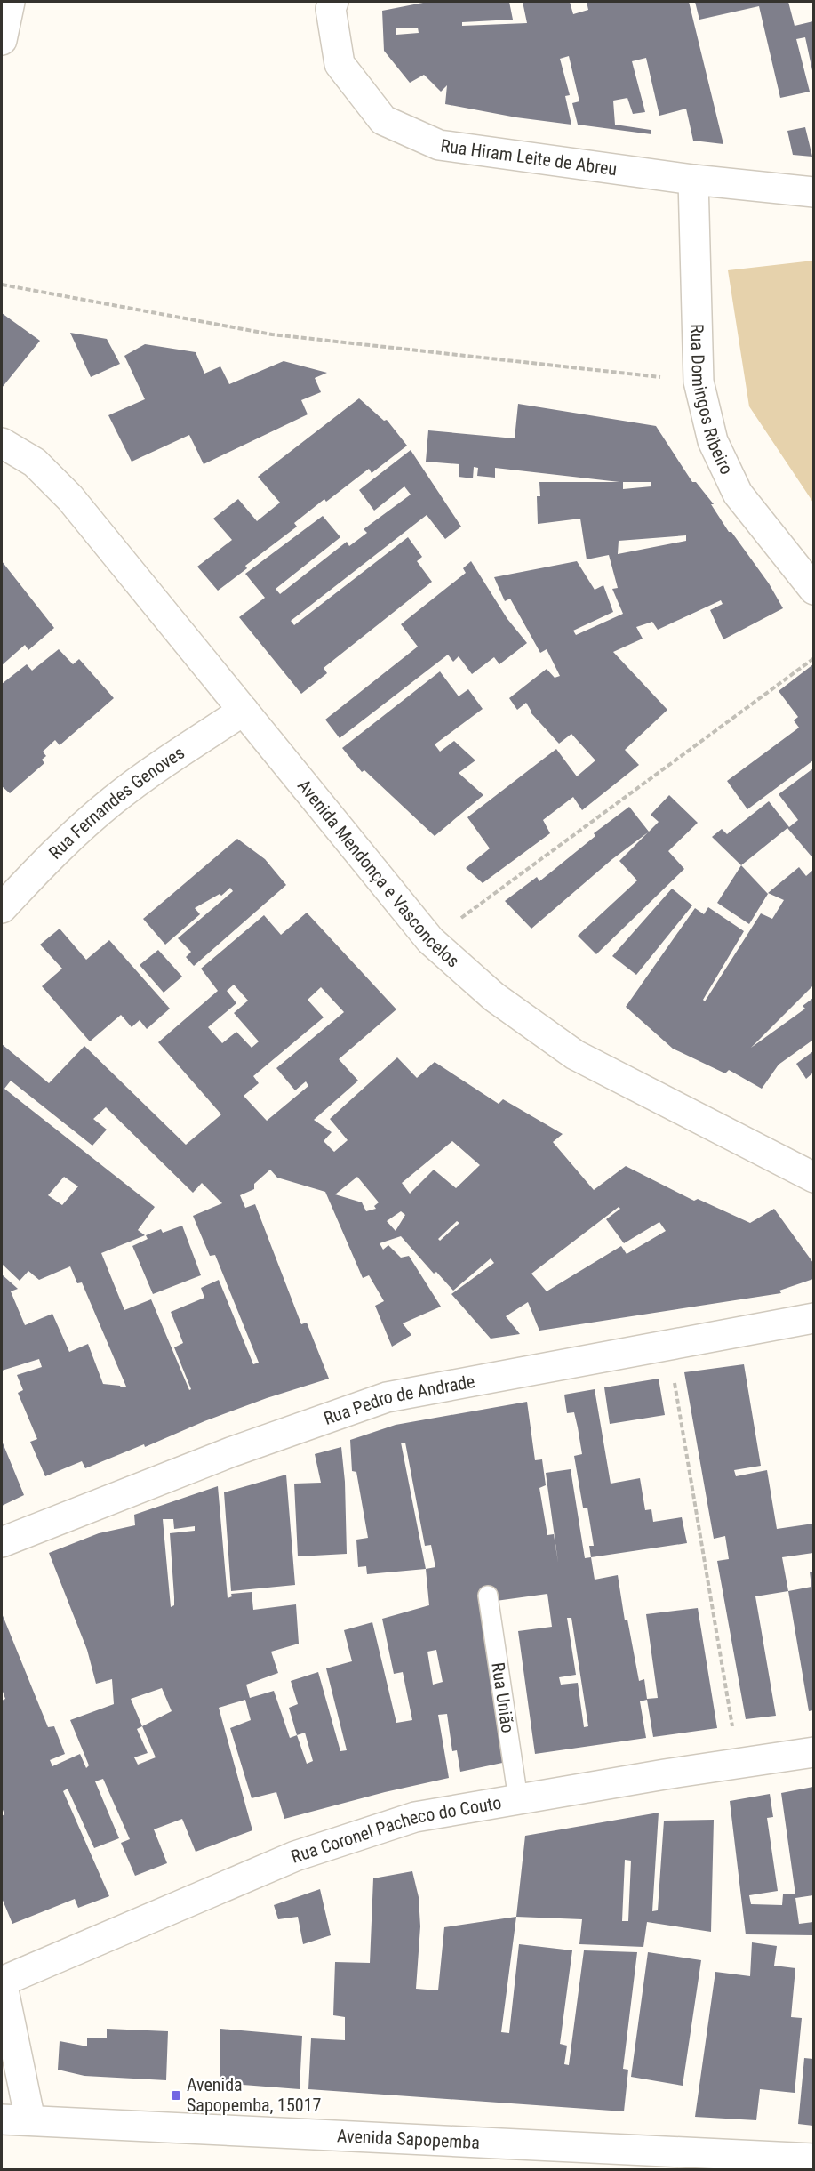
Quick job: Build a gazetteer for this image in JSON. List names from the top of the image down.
{
  "streets": {
    "street": [
      "Rua Hiram Leite de Abreu",
      "Rua Domingos Ribeiro",
      "Rua Fernandes Genoves",
      "Avenida Mendonça e Vasconcelos",
      "Rua Pedro de Andrade",
      "Rua Coronel Pacheco do Couto",
      "Avenida Sapopemba"
    ],
    "lane": ["Rua União"]
  },
  "crossings": [
    ["Rua Hiram Leite de Abreu", "Rua Domingos Ribeiro"],
    ["Rua Fernandes Genoves", "Avenida Mendonça e Vasconcelos"],
    ["Rua União", "Rua Coronel Pacheco do Couto"]
  ],
  "places": {
    "transit": ["Avenida Sapopemba, 15017"]
  }
}
